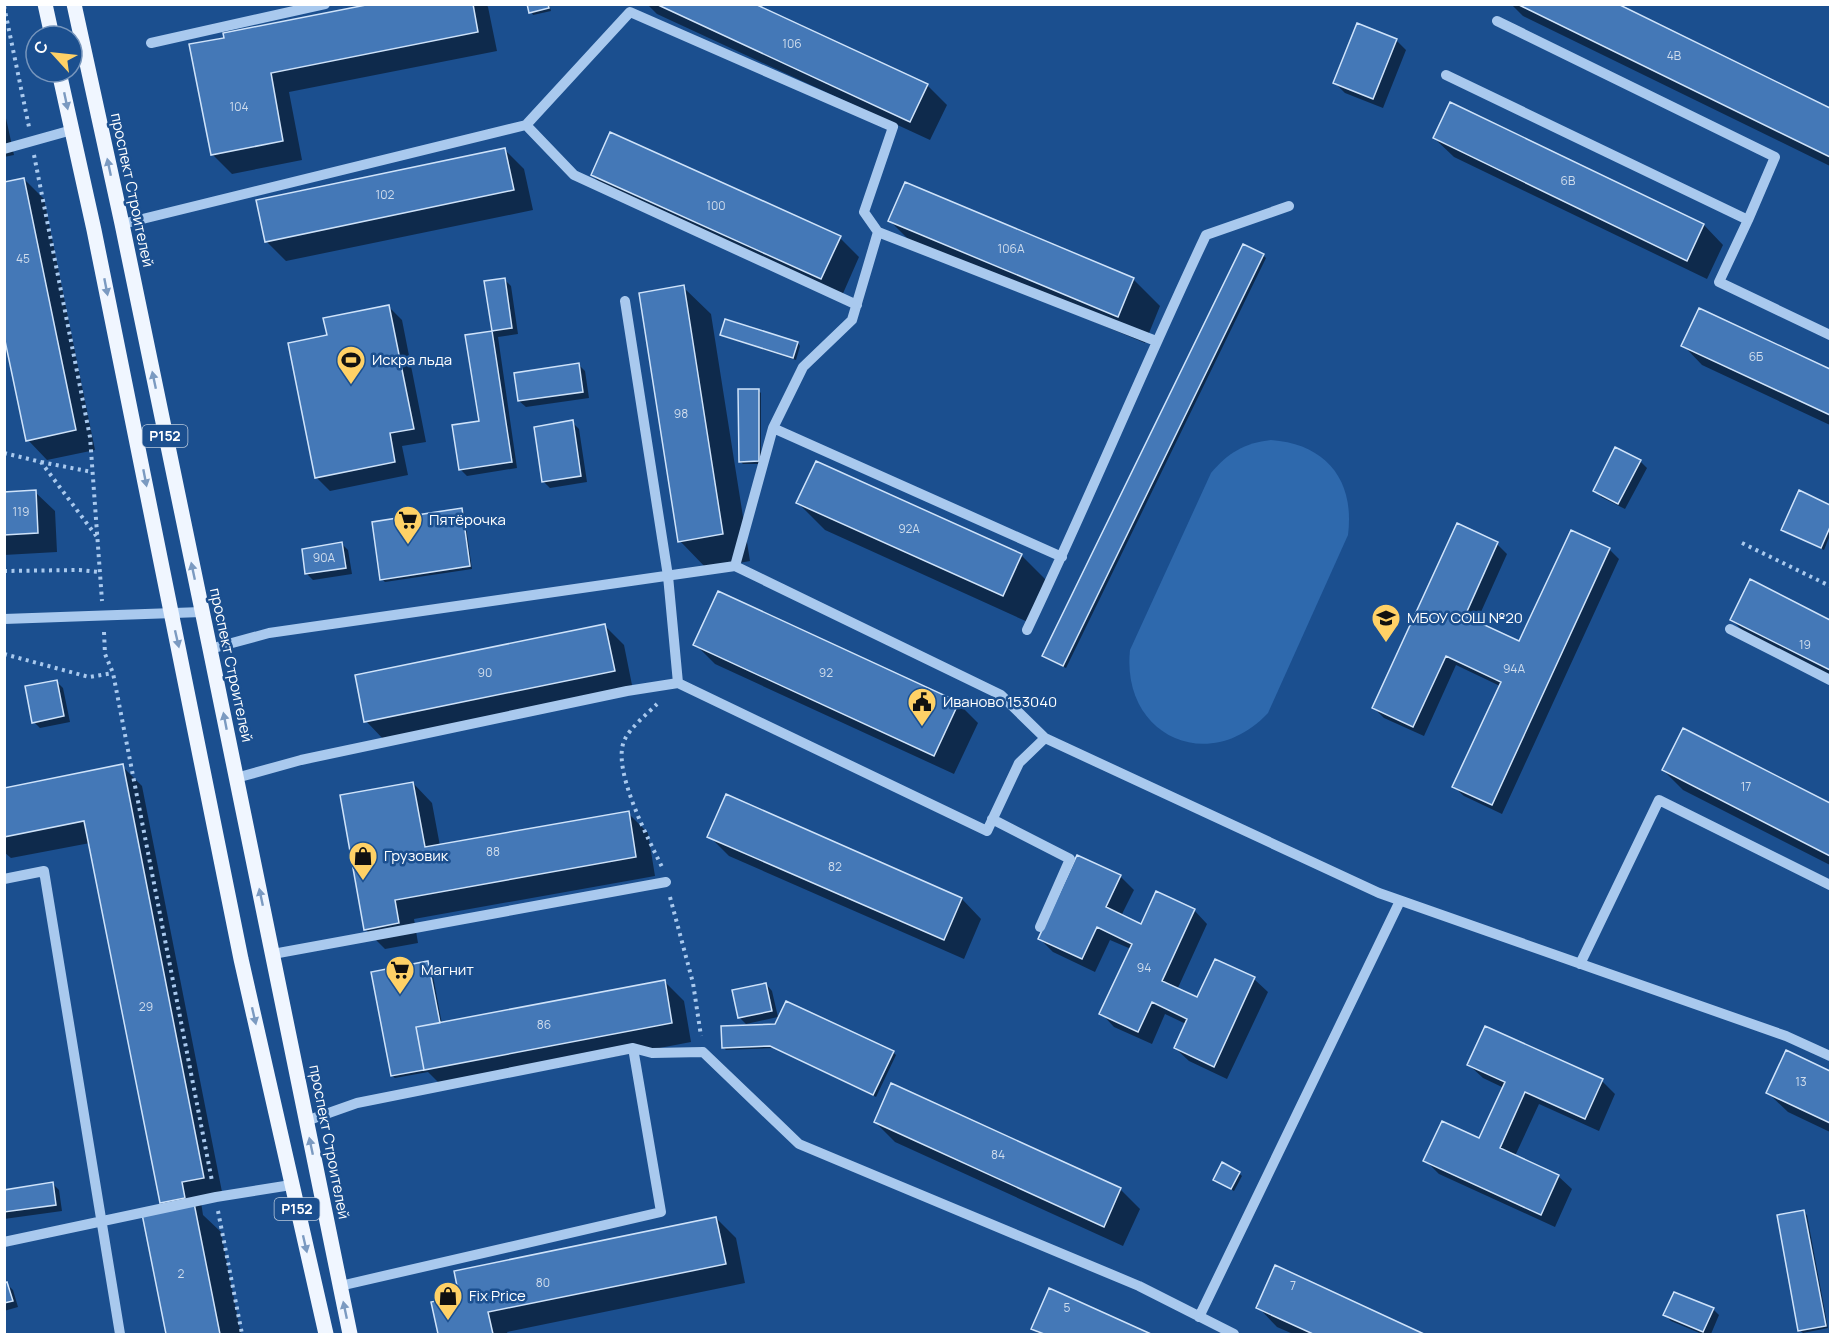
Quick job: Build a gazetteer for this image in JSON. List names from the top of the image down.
{
  "streets": {
    "main road": ["проспект Строителей", "Р152"]
  },
  "places": {
    "sports": ["Искра льда"],
    "supermarket": ["Пятёрочка", "Магнит"],
    "school or university": ["МБОУ СОШ №20"],
    "public building": ["Иваново 153040"],
    "shop": ["Грузовик", "Fix Price"]
  },
  "house_numbers": [
    "106",
    "4В",
    "104",
    "6В",
    "102",
    "100",
    "106А",
    "45",
    "6Б",
    "98",
    "119",
    "92А",
    "90А",
    "19",
    "94А",
    "90",
    "92",
    "17",
    "88",
    "82",
    "94",
    "29",
    "86",
    "13",
    "84",
    "2",
    "80",
    "7",
    "5"
  ],
  "north": "top left"
}
